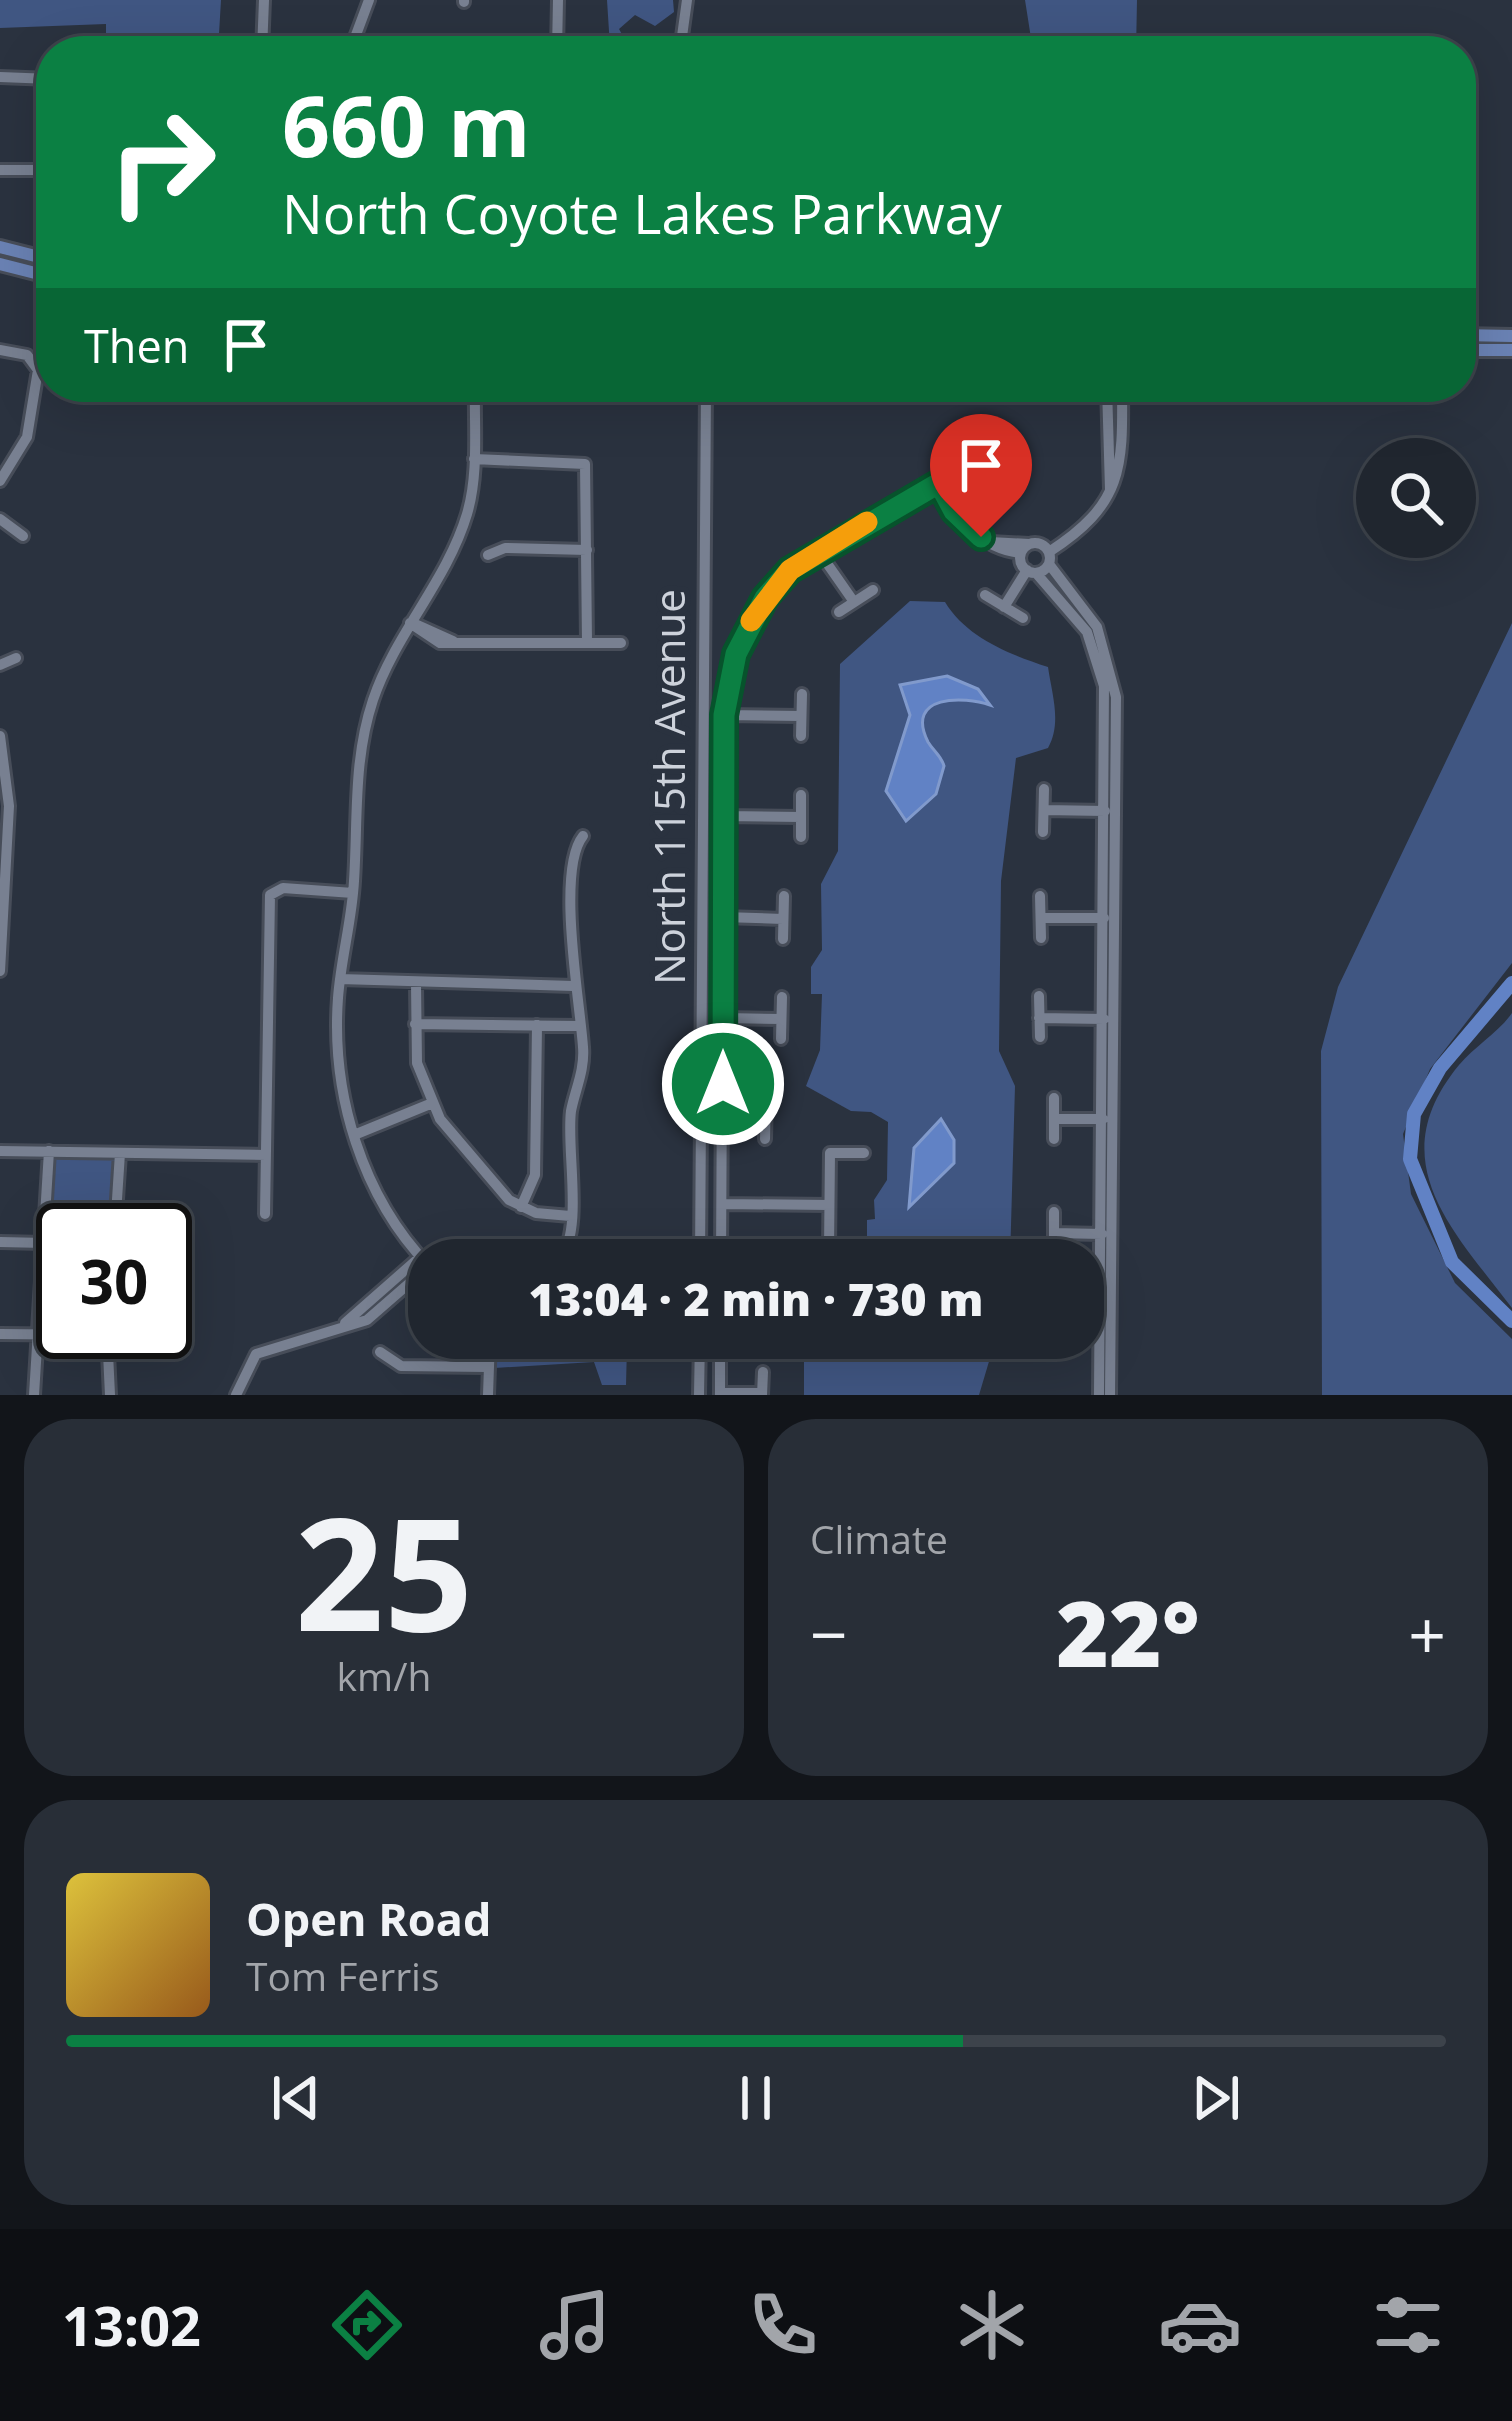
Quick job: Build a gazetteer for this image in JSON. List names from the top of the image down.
{
  "streets": {
    "street": ["North 115th Avenue"]
  },
  "page": {
    "turn": ["660 m", "North Coyote Lakes Parkway"],
    "then": "Then",
    "limit": "30",
    "trip": "13:04 · 2 min · 730 m",
    "tile": [
      ["25", "km/h"],
      "Climate"
    ],
    "heat": ["−", "22°", "+"],
    "song": ["Open Road", "Tom Ferris"],
    "tabs": "13:02"
  }
}
